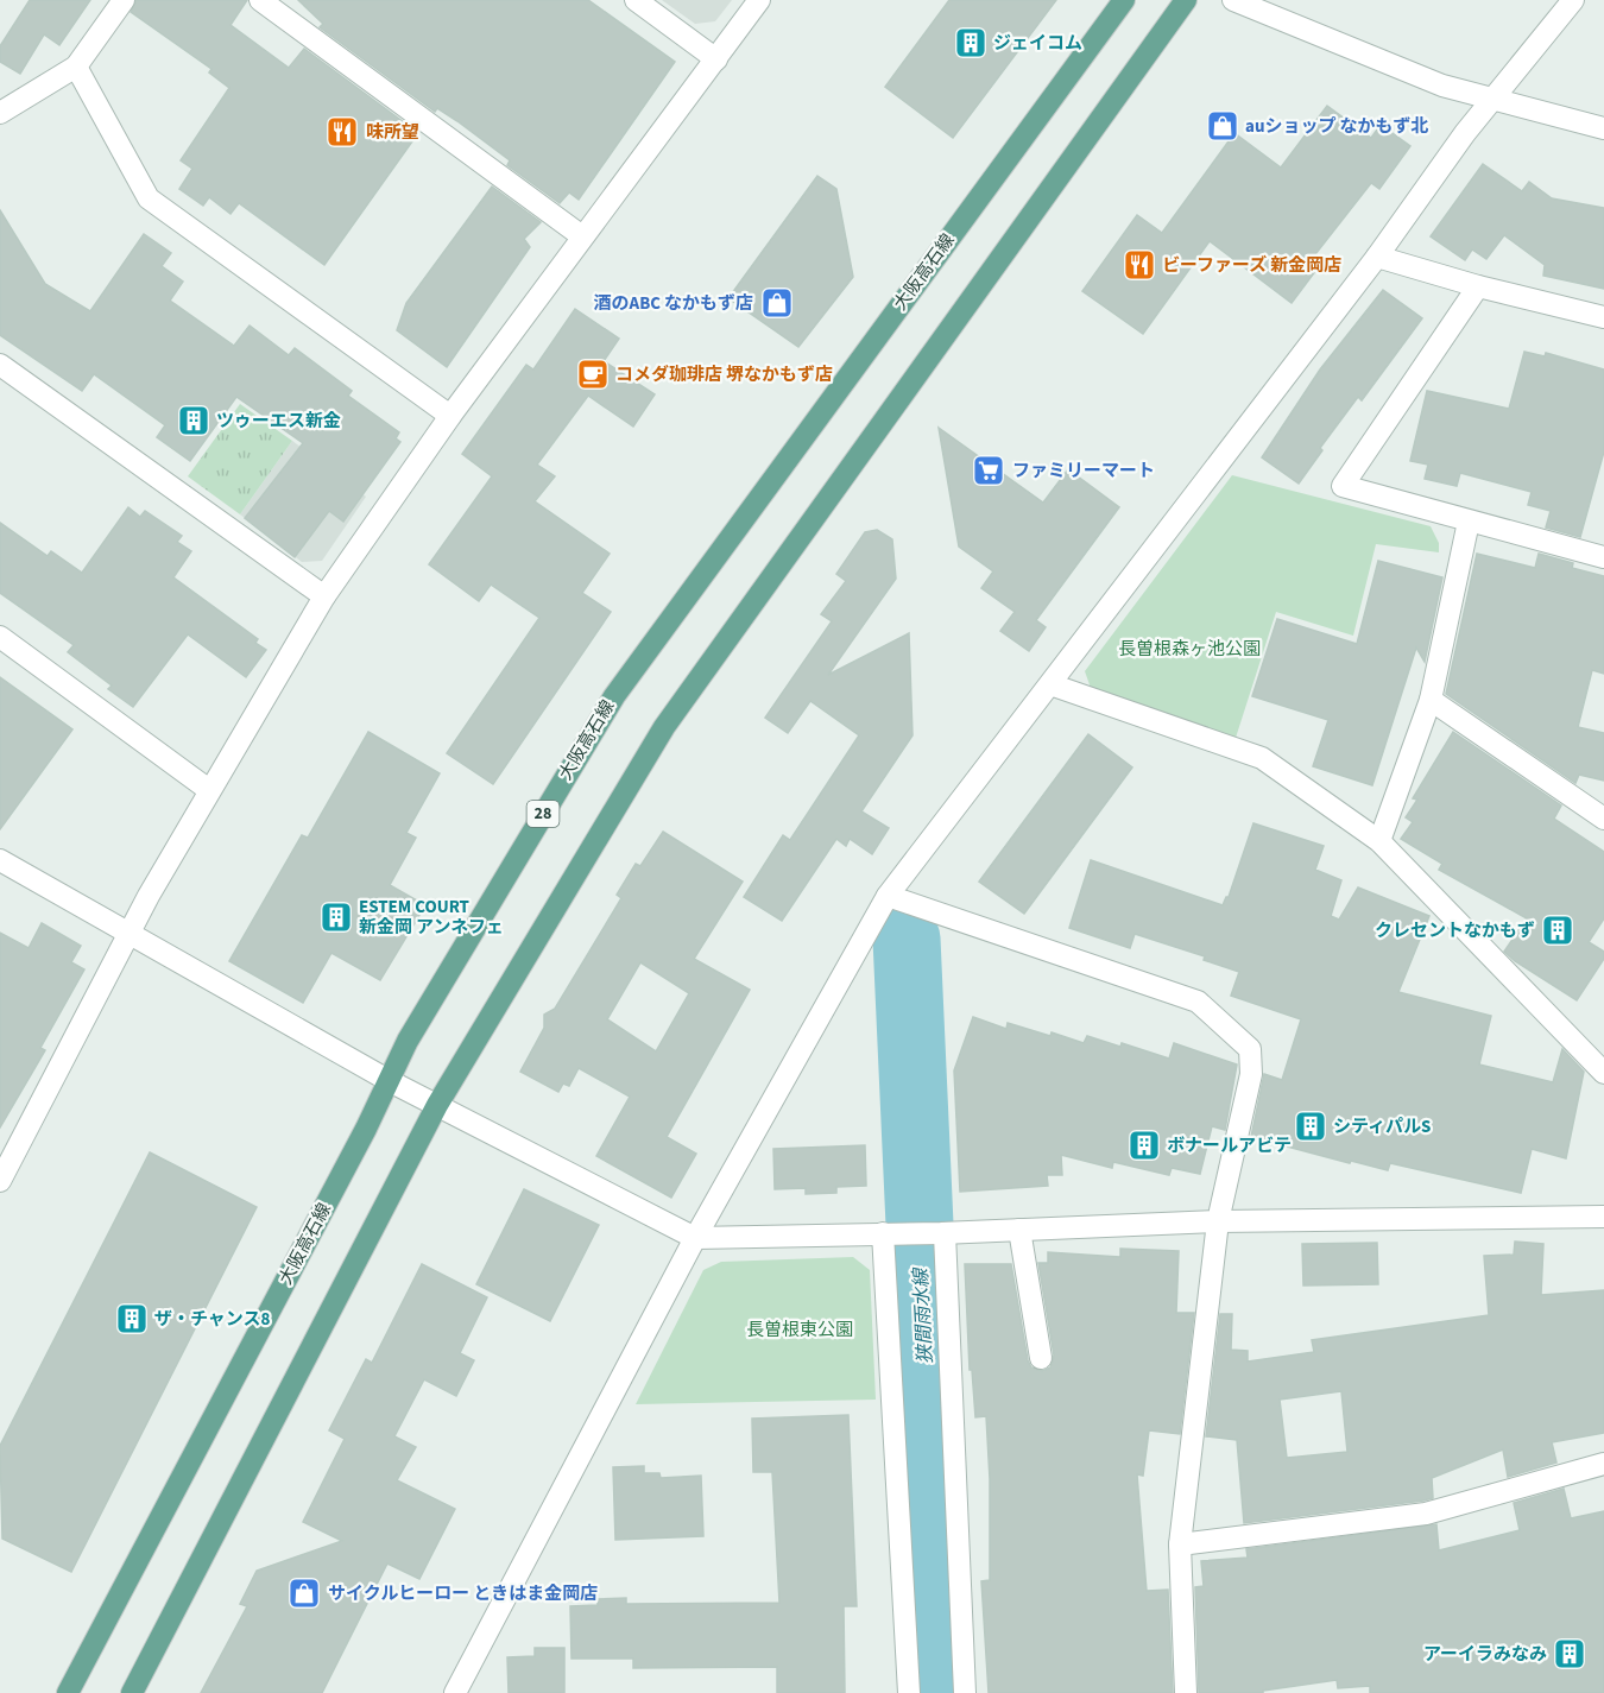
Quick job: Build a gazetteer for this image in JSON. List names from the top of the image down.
{
  "streets": {
    "main road": ["大阪高石線", "28"]
  },
  "water": ["狭間雨水線"],
  "parks": ["長曽根森ヶ池公園", "長曽根東公園"],
  "places": {
    "building": [
      "ジェイコム",
      "ツゥーエス新金",
      "ESTEM COURT 新金岡 アンネフェ",
      "クレセントなかもず",
      "シティパルS",
      "ボナールアビテ",
      "ザ・チャンス8",
      "アーイラみなみ"
    ],
    "shop": ["auショップ なかもず北", "酒のABC なかもず店", "サイクルヒーロー ときはま金岡店"],
    "restaurant": ["味所望", "ビーファーズ 新金岡店"],
    "cafe": ["コメダ珈琲店 堺なかもず店"],
    "supermarket": ["ファミリーマート"]
  }
}
